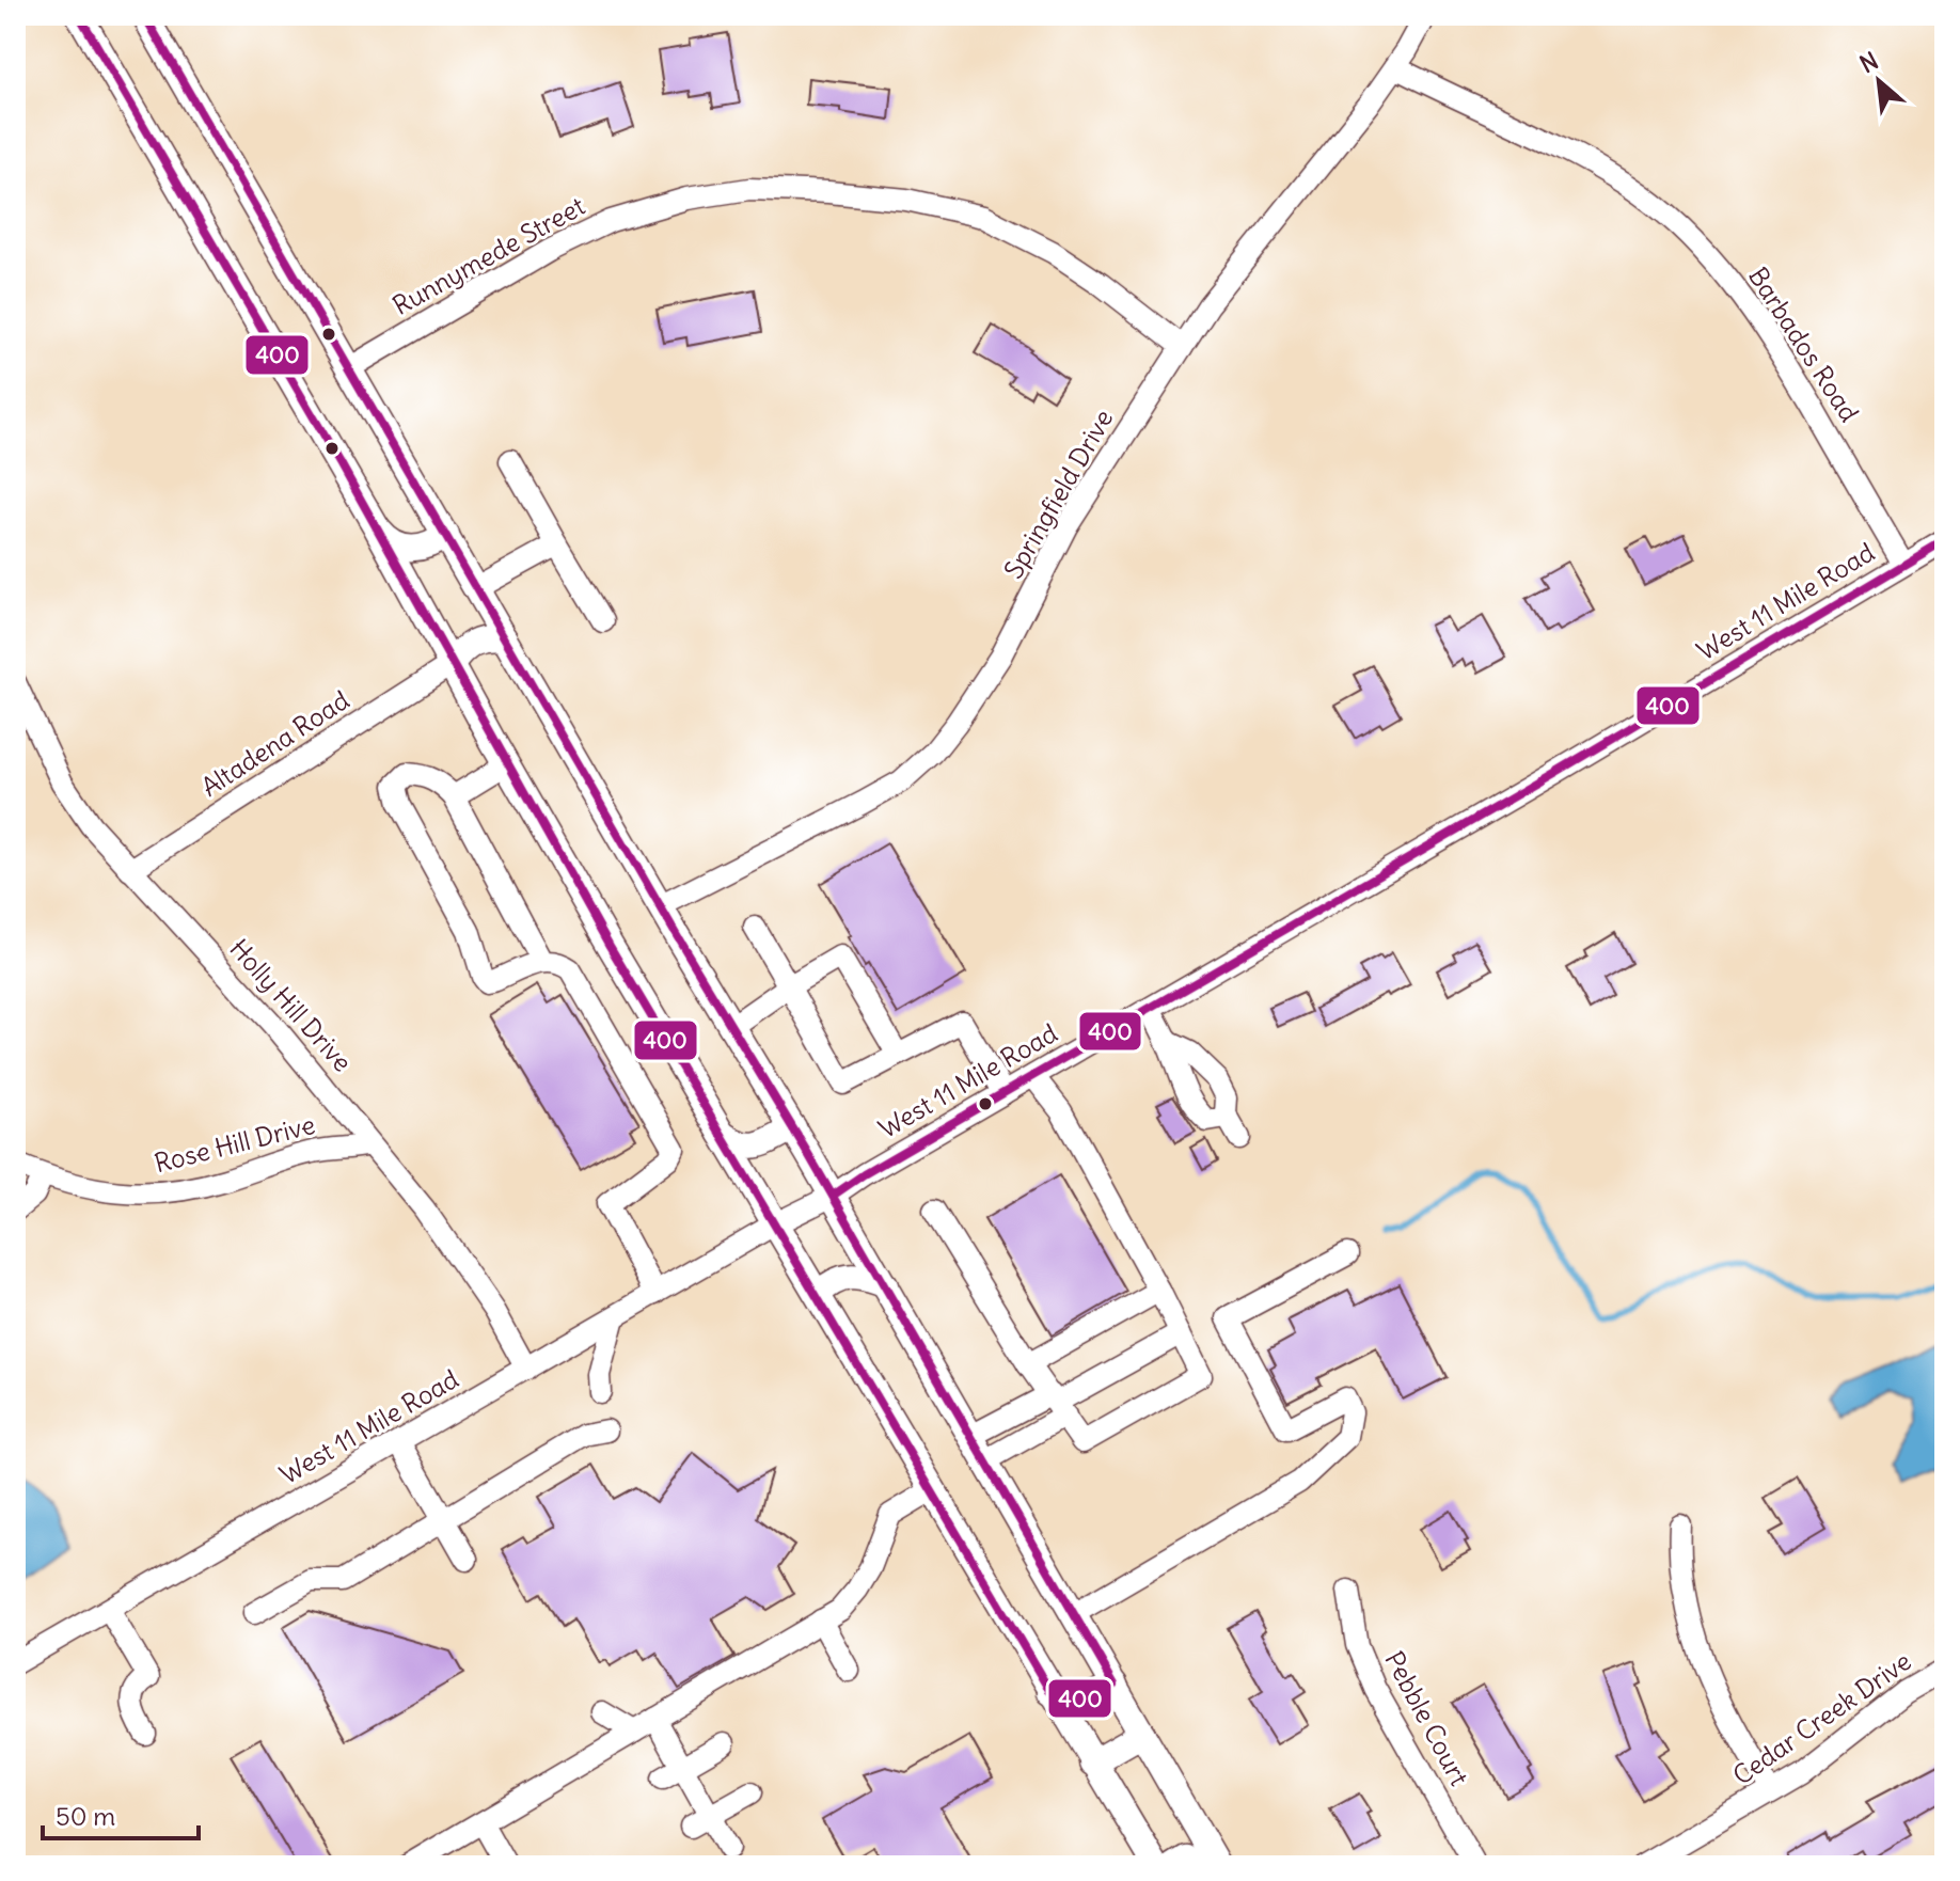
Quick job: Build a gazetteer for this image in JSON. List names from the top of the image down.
{
  "streets": {
    "street": [
      "Runnymede Street",
      "Barbados Road",
      "Springfield Drive",
      "West 11 Mile Road",
      "Altadena Road",
      "Holly Hill Drive",
      "Rose Hill Drive",
      "Pebble Court",
      "Cedar Creek Drive"
    ]
  },
  "crossings": [
    ["Runnymede Street", "Springfield Drive"],
    ["Barbados Road", "Springfield Drive"],
    ["Barbados Road", "West 11 Mile Road"],
    ["West 11 Mile Road", "Holly Hill Drive"],
    ["Altadena Road", "Holly Hill Drive"],
    ["Holly Hill Drive", "Rose Hill Drive"]
  ],
  "lines": ["transit line 400"],
  "scale_bar": "50 m",
  "north": "top left"
}
